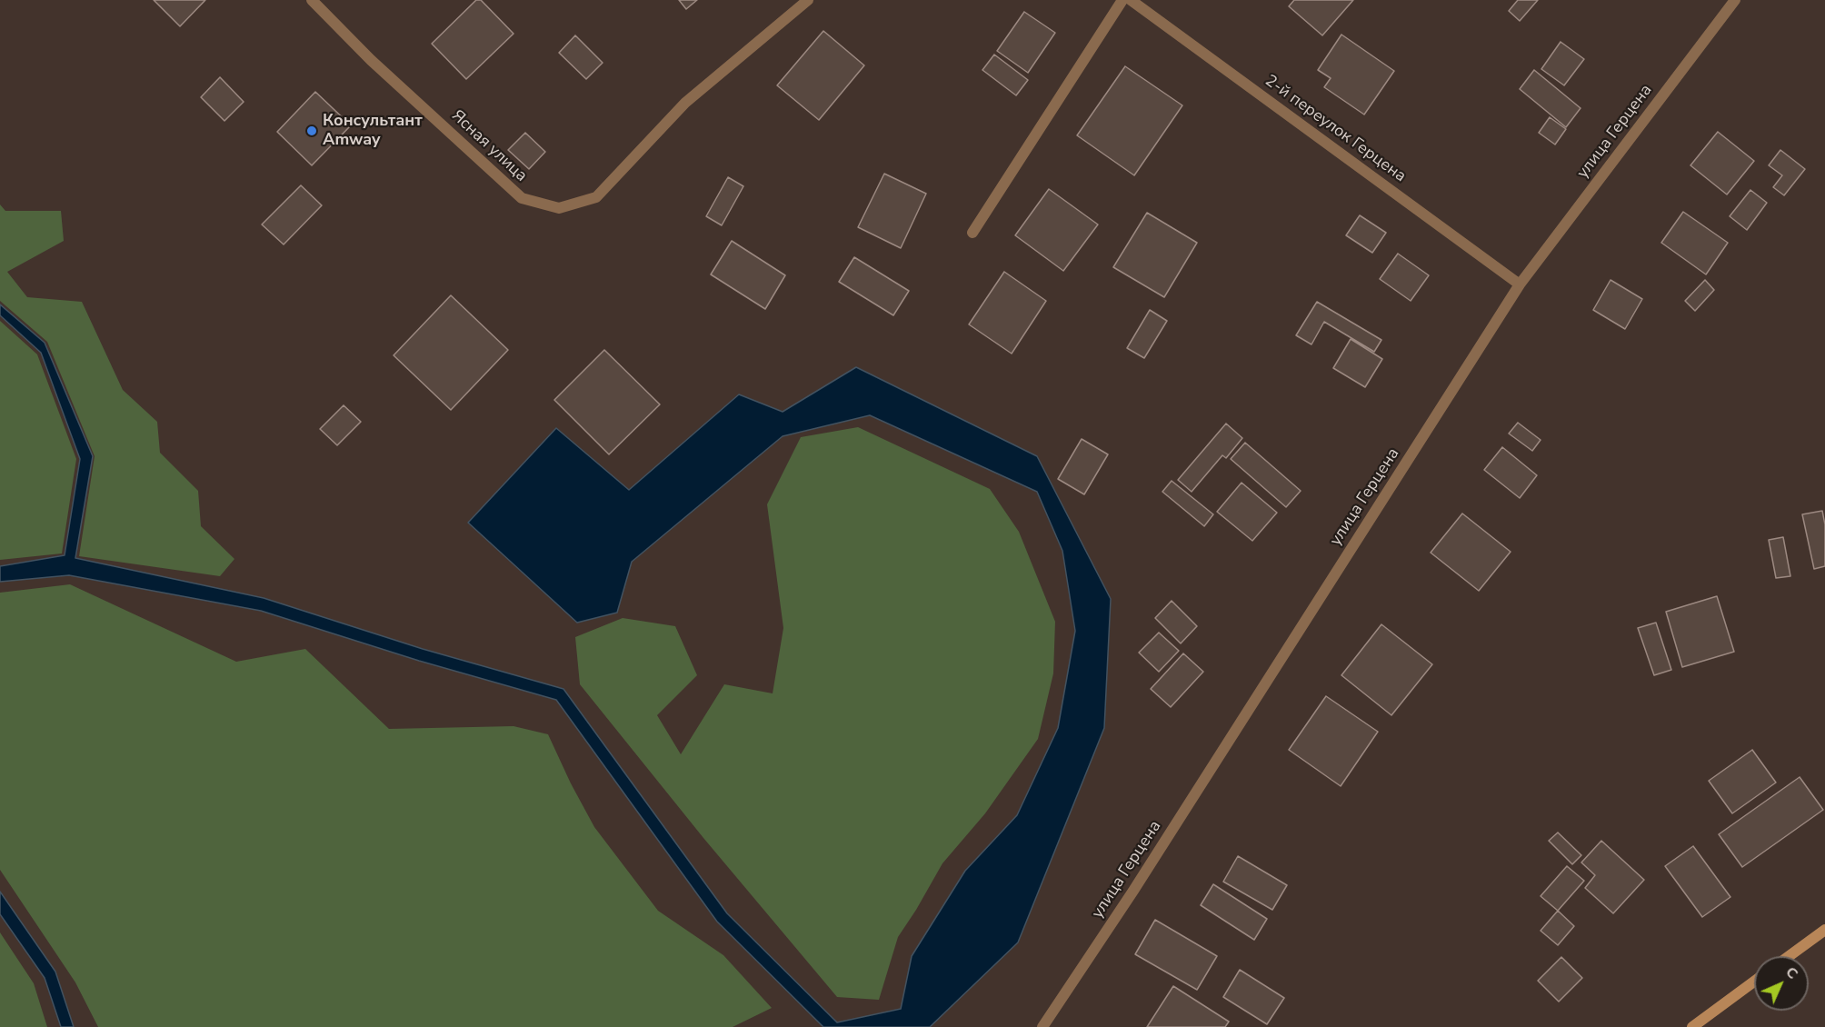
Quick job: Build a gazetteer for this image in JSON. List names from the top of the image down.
{
  "streets": {
    "street": ["2-й переулок Герцена", "улица Герцена", "Ясная улица"]
  },
  "crossings": [
    ["2-й переулок Герцена", "улица Герцена"]
  ],
  "places": ["Консультант Amway"],
  "north": "top right"
}
